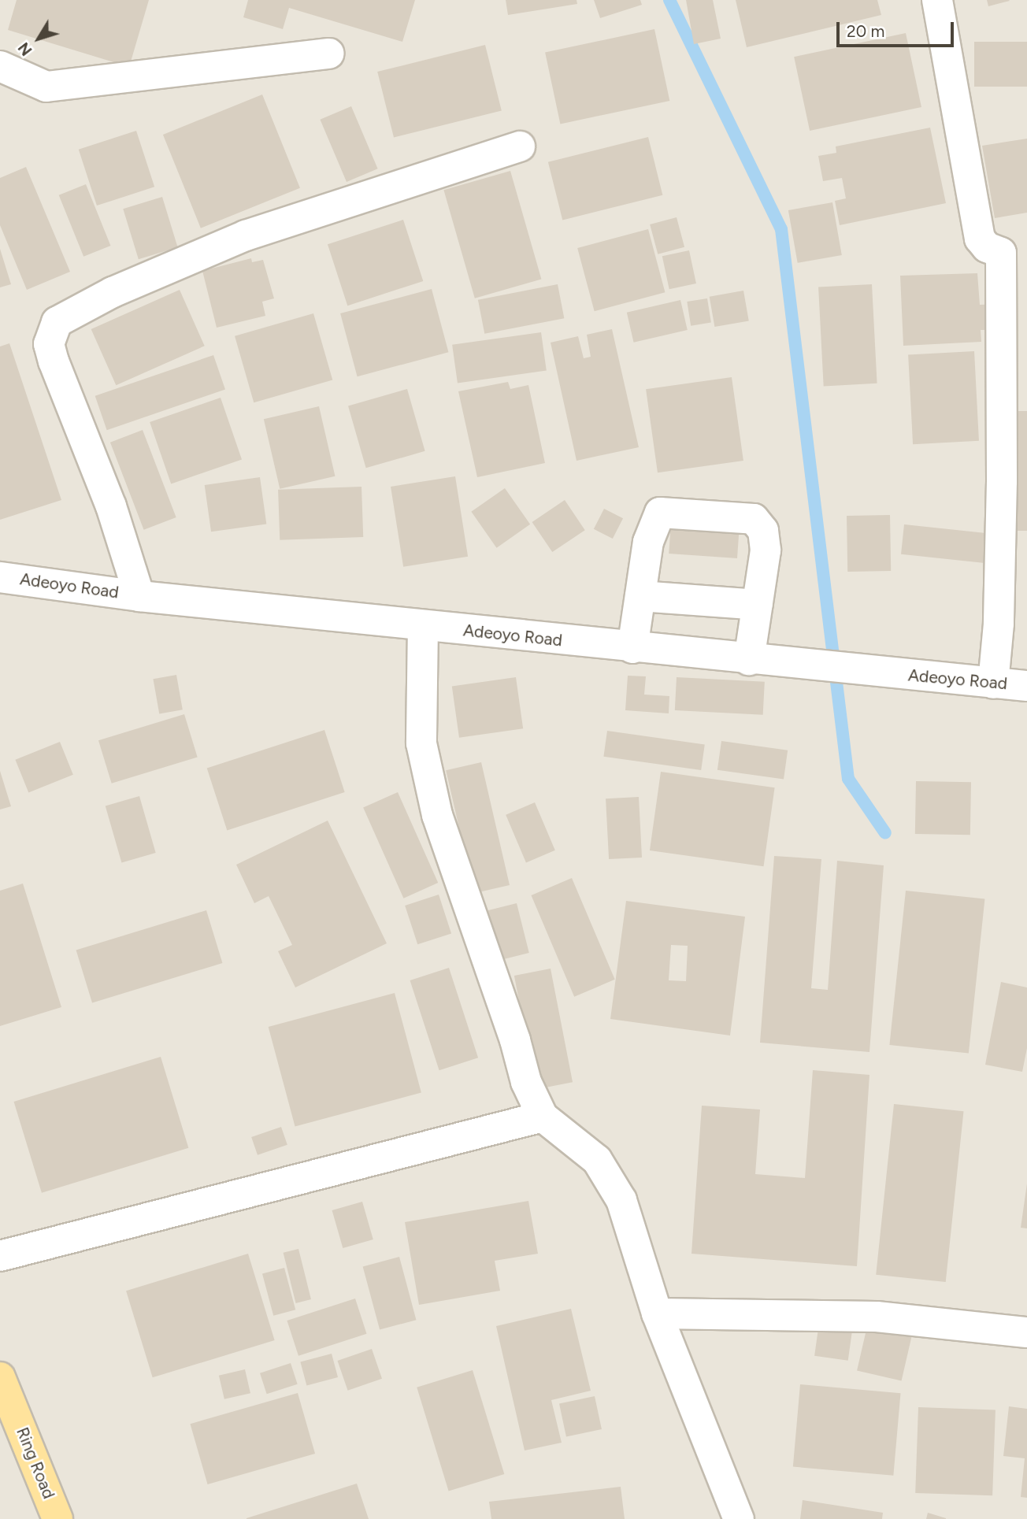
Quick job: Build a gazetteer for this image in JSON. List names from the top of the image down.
{
  "streets": {
    "main road": ["Ring Road"],
    "street": ["Adeoyo Road"]
  },
  "scale_bar": "20 m",
  "north": "bottom left"
}
